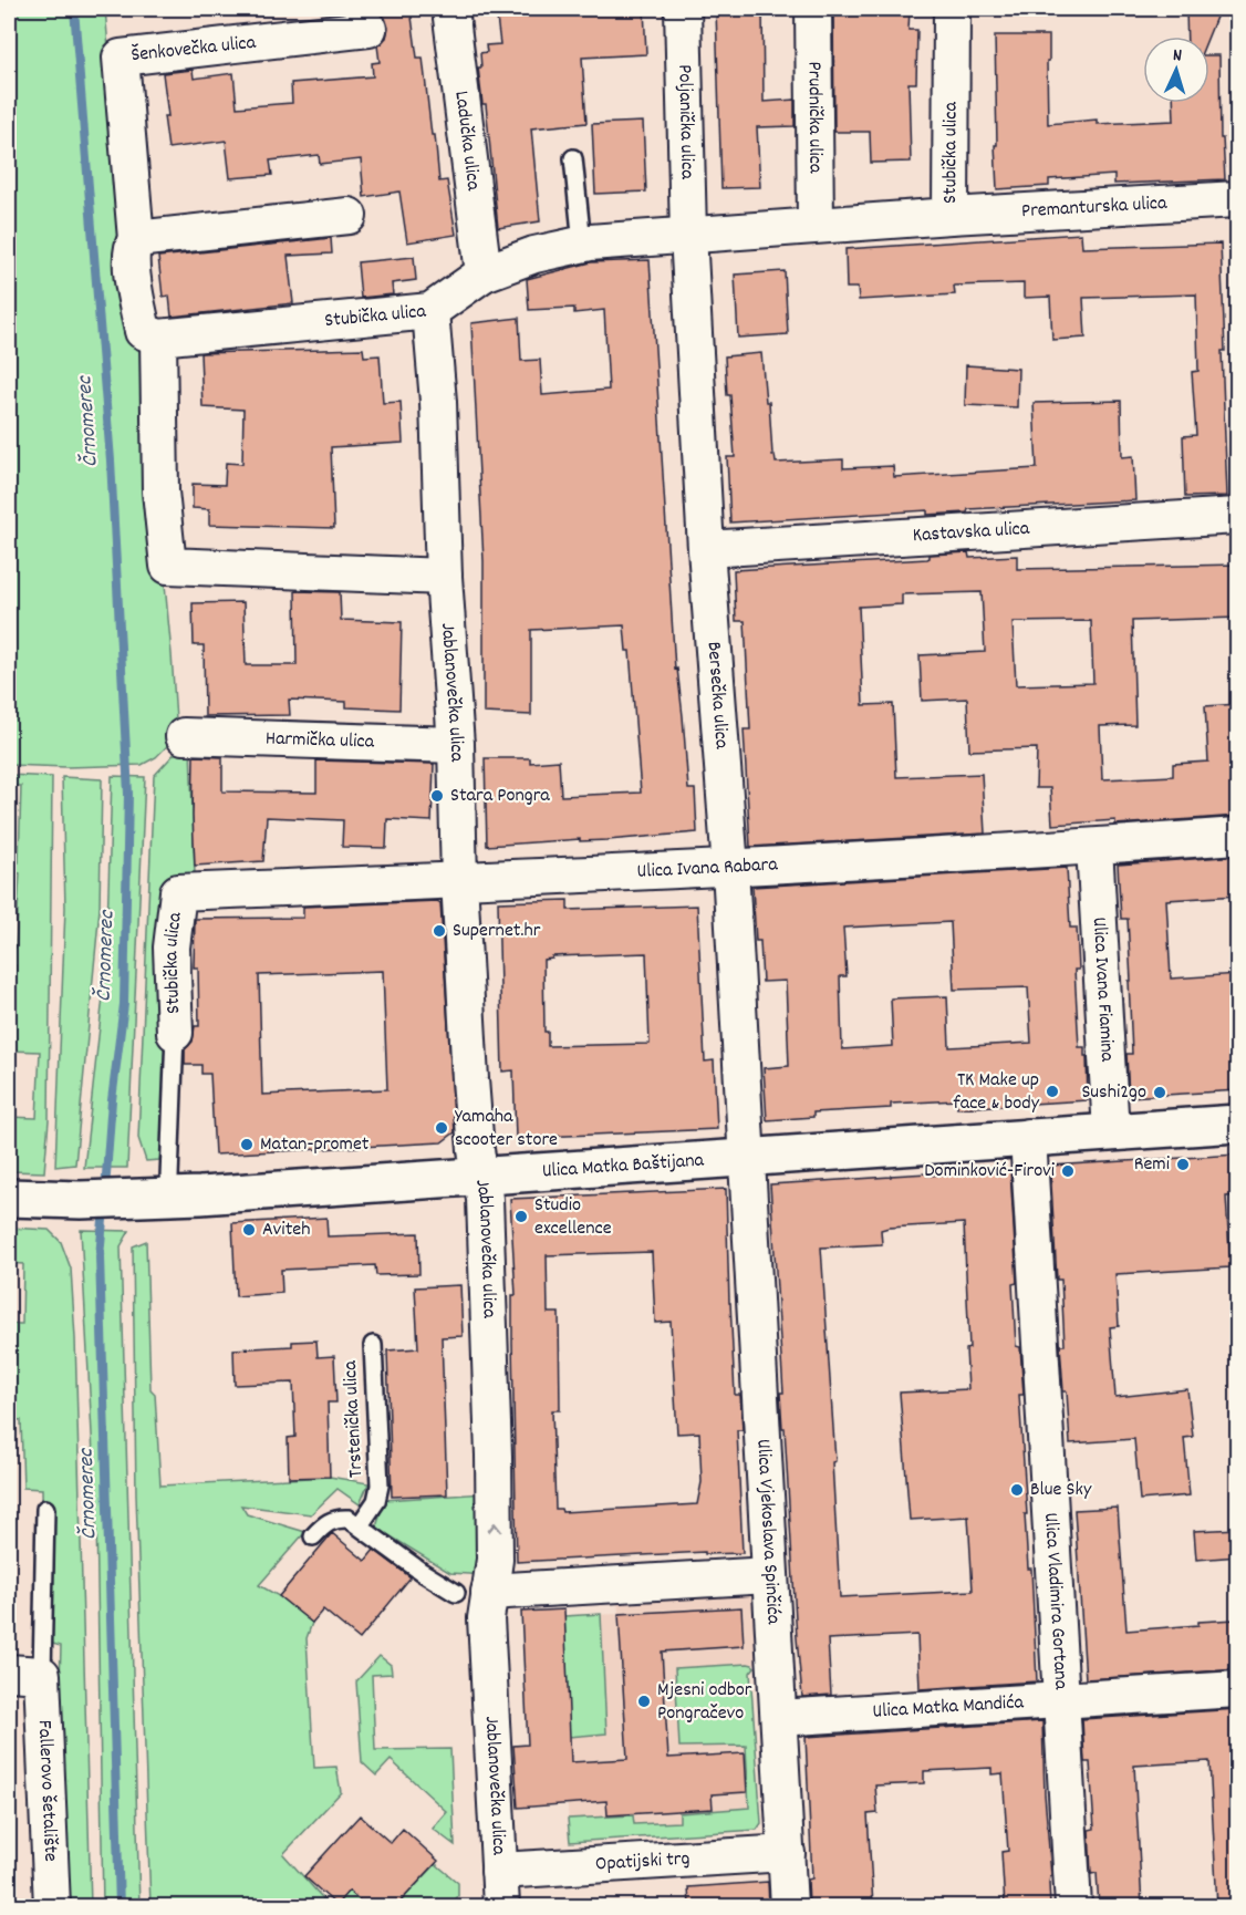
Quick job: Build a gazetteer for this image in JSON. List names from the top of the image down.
{
  "streets": {
    "street": [
      "Šenkovečka ulica",
      "Prudnička ulica",
      "Poljanička ulica",
      "Ladučka ulica",
      "Stubička ulica",
      "Premanturska ulica",
      "Kastavska ulica",
      "Jablanovečka ulica",
      "Bersečka ulica",
      "Harmička ulica",
      "Ulica Ivana Rabara",
      "Ulica Ivana Fiamina",
      "Ulica Matka Baštijana",
      "Ulica Vjekoslava Spinčića",
      "Ulica Vladimira Gortana",
      "Ulica Matka Mandića",
      "Fallerovo šetalište",
      "Opatijski trg"
    ],
    "lane": ["Trstenička ulica"]
  },
  "crossings": [
    ["Šenkovečka ulica", "Stubička ulica"],
    ["Prudnička ulica", "Stubička ulica"],
    ["Poljanička ulica", "Stubička ulica"],
    ["Poljanička ulica", "Bersečka ulica"],
    ["Ladučka ulica", "Stubička ulica"],
    ["Stubička ulica", "Premanturska ulica"],
    ["Stubička ulica", "Jablanovečka ulica"],
    ["Stubička ulica", "Bersečka ulica"],
    ["Stubička ulica", "Ulica Ivana Rabara"],
    ["Kastavska ulica", "Bersečka ulica"],
    ["Jablanovečka ulica", "Harmička ulica"],
    ["Jablanovečka ulica", "Ulica Ivana Rabara"],
    ["Jablanovečka ulica", "Ulica Matka Baštijana"],
    ["Jablanovečka ulica", "Opatijski trg"],
    ["Bersečka ulica", "Ulica Ivana Rabara"],
    ["Bersečka ulica", "Ulica Matka Baštijana"],
    ["Bersečka ulica", "Ulica Vjekoslava Spinčića"],
    ["Ulica Ivana Rabara", "Ulica Ivana Fiamina"],
    ["Ulica Ivana Fiamina", "Ulica Matka Baštijana"],
    ["Ulica Matka Baštijana", "Ulica Vjekoslava Spinčića"],
    ["Ulica Matka Baštijana", "Ulica Vladimira Gortana"],
    ["Ulica Vjekoslava Spinčića", "Ulica Matka Mandića"],
    ["Ulica Vjekoslava Spinčića", "Opatijski trg"],
    ["Ulica Vladimira Gortana", "Ulica Matka Mandića"]
  ],
  "water": ["Črnomerec"],
  "places": [
    "Stara Pongra",
    "Supernet.hr",
    "TK Make up face & body",
    "Sushi2go",
    "Yamaha scooter store",
    "Matan-promet",
    "Remi",
    "Dominković-Firovi",
    "Studio excellence",
    "Aviteh",
    "Blue Sky",
    "Mjesni odbor Pongračevo"
  ],
  "north": "top"
}
